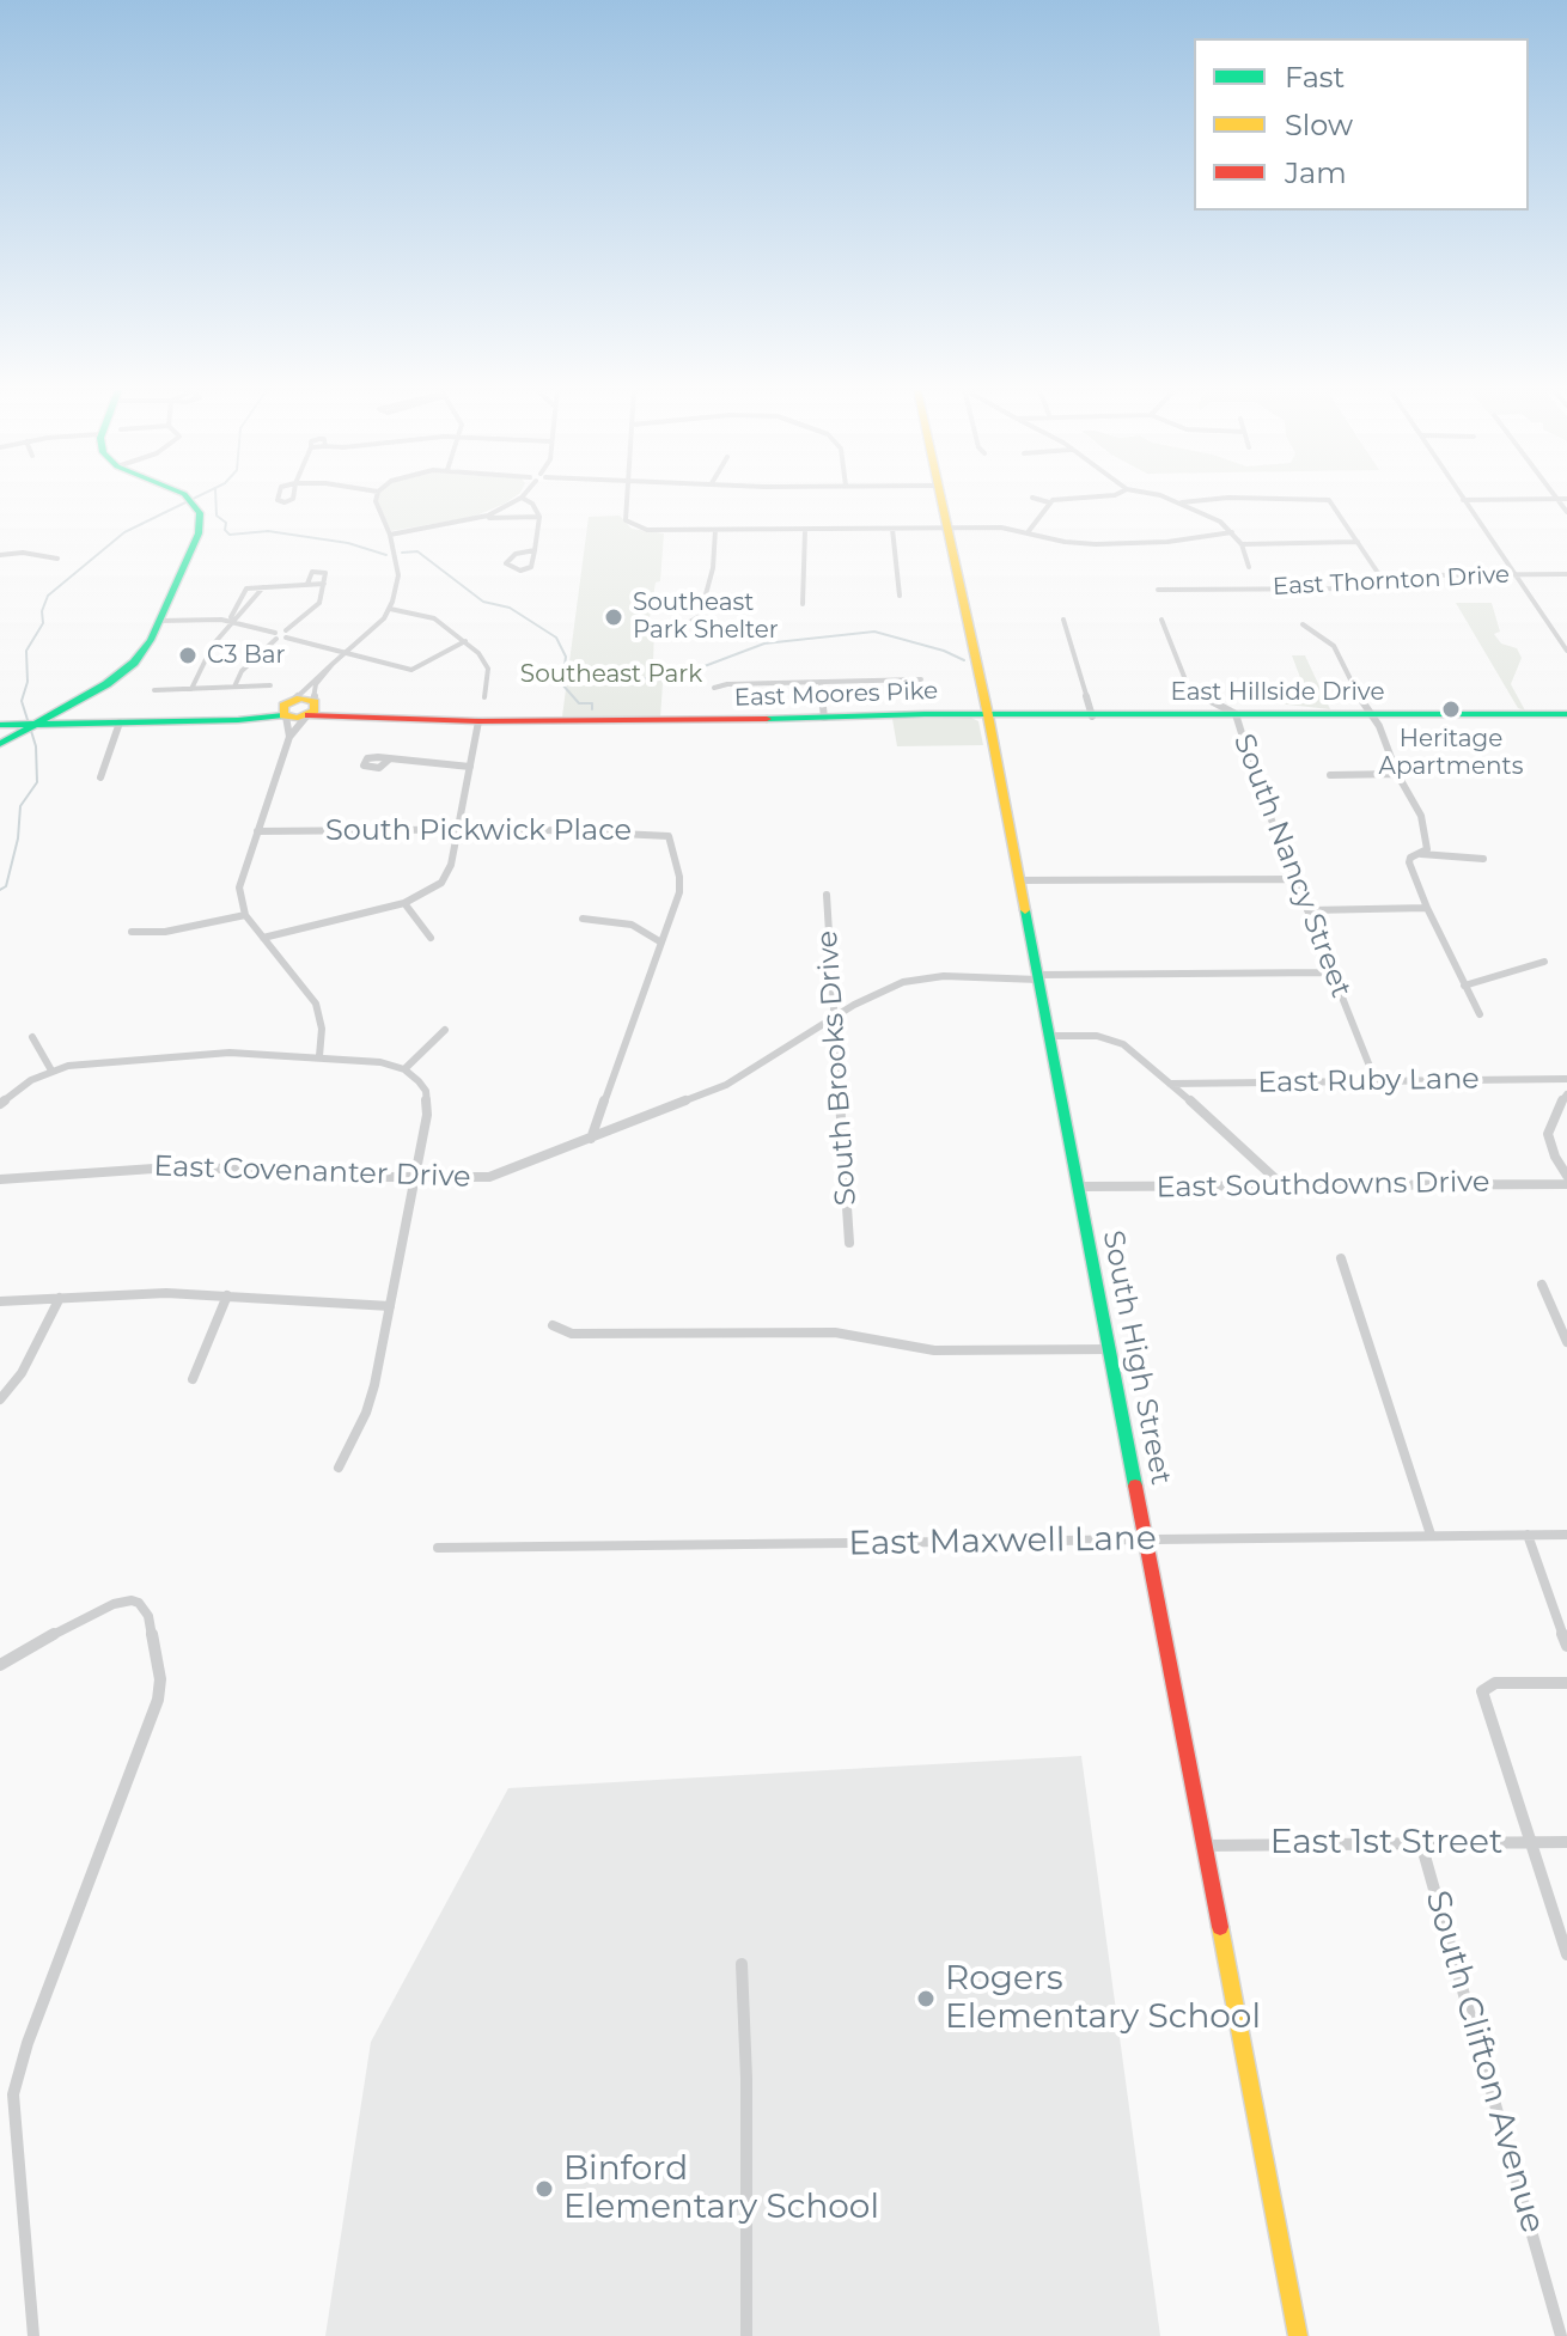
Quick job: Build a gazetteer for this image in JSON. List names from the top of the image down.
{
  "streets": {
    "main road": ["East Hillside Drive", "East Moores Pike", "South High Street"],
    "street": [
      "East Thornton Drive",
      "South Pickwick Place",
      "South Nancy Street",
      "South Brooks Drive",
      "East Ruby Lane",
      "East Covenanter Drive",
      "East Southdowns Drive",
      "East Maxwell Lane",
      "East 1st Street",
      "South Clifton Avenue"
    ]
  },
  "crossings": [
    ["East Hillside Drive", "East Moores Pike"],
    ["East Hillside Drive", "South Nancy Street"],
    ["East Hillside Drive", "South High Street"],
    ["East Moores Pike", "South High Street"],
    ["South Pickwick Place", "East Covenanter Drive"],
    ["South Nancy Street", "East Ruby Lane"],
    ["South Nancy Street", "East Covenanter Drive"],
    ["South Brooks Drive", "East Covenanter Drive"],
    ["East Covenanter Drive", "South High Street"],
    ["East Southdowns Drive", "South High Street"],
    ["South High Street", "East Maxwell Lane"],
    ["South High Street", "East 1st Street"],
    ["East 1st Street", "South Clifton Avenue"]
  ],
  "parks": ["Southeast Park"],
  "places": [
    "Southeast Park Shelter",
    "C3 Bar",
    "Heritage Apartments",
    "Rogers Elementary School",
    "Binford Elementary School"
  ],
  "legend": ["Fast", "Slow", "Jam"]
}
